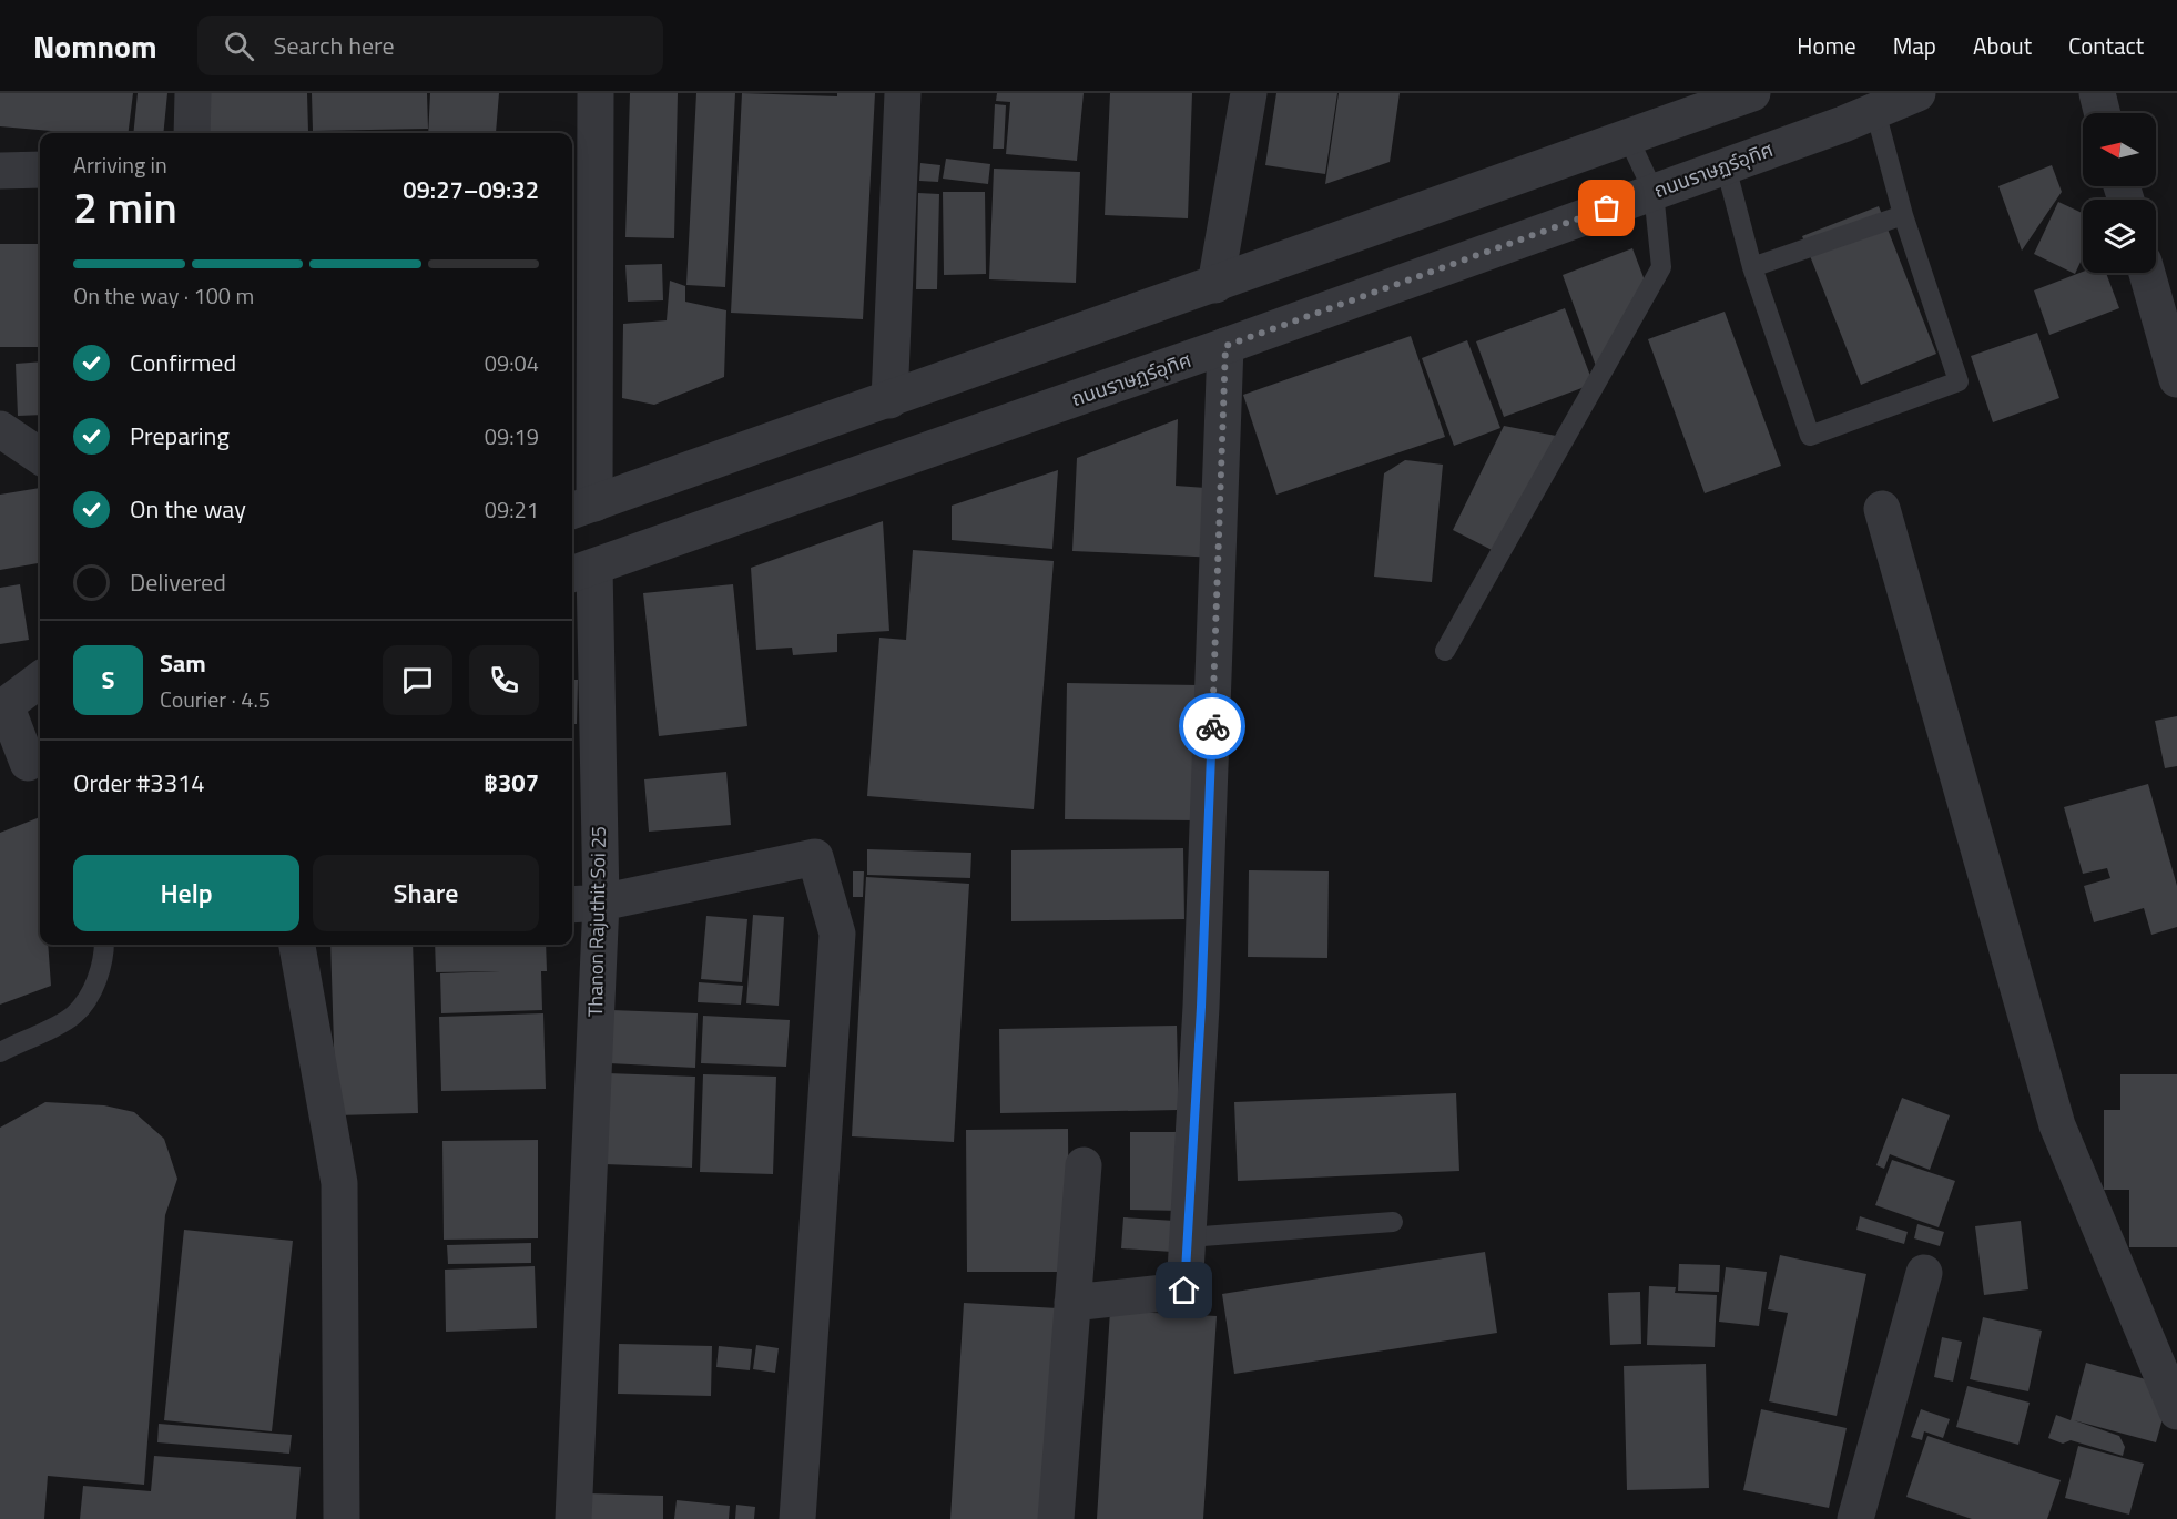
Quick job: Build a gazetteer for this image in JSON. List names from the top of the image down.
{
  "streets": {
    "street": ["ถนนราษฏร์อุทิศ", "Thanon Rajuthit Soi 25"]
  },
  "crossings": [
    ["ถนนราษฏร์อุทิศ", "Thanon Rajuthit Soi 25"]
  ],
  "north": "left",
  "page": {
    "header": "Nomnom",
    "search": "Search here",
    "nav": [
      "Home",
      "Map",
      "About",
      "Contact"
    ],
    "heading": ["2 min", "Arriving in", "09:27–09:32"],
    "panel": [
      "Sam",
      "Courier · 4.5",
      "Order #3314",
      "฿307"
    ],
    "bar": "On the way · 100 m",
    "list": [
      ["Confirmed", "09:04"],
      ["Preparing", "09:19"],
      ["On the way", "09:21"],
      "Delivered"
    ],
    "round": "S",
    "buttons": ["Help", "Share"]
  }
}
